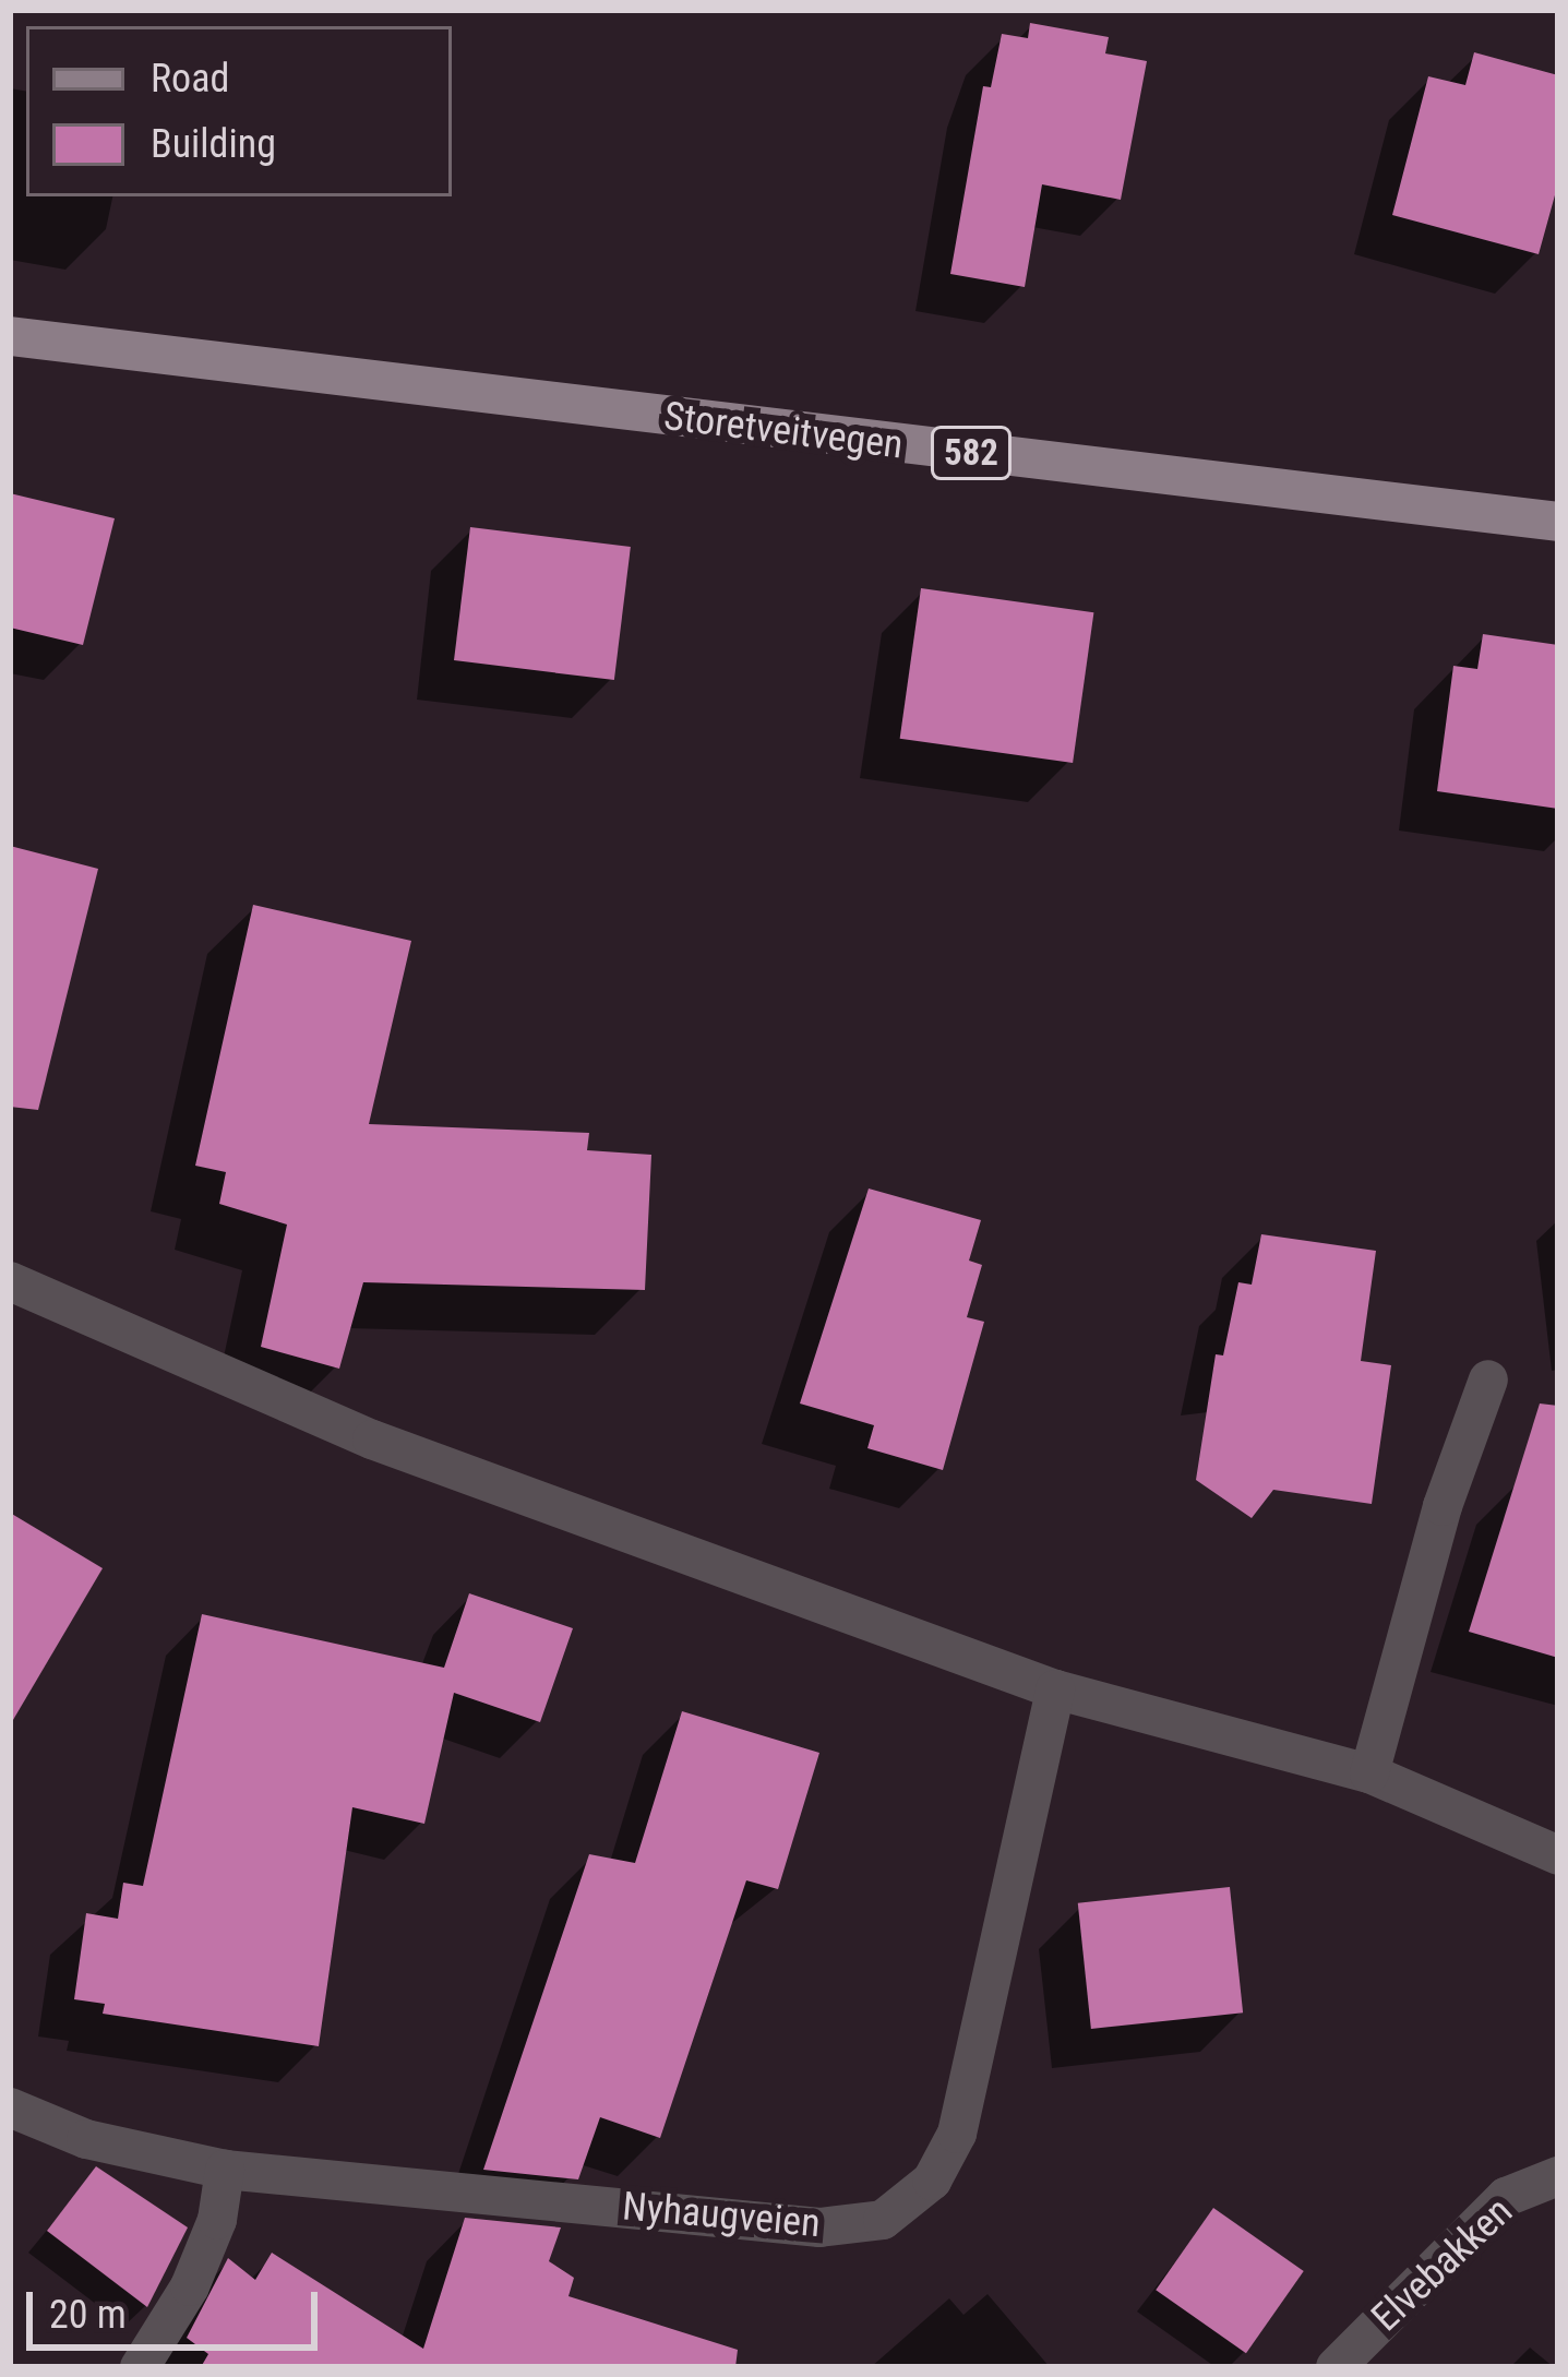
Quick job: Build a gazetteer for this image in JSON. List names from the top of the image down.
{
  "streets": {
    "main road": ["Storetveitvegen", "582"],
    "street": ["Nyhaugveien", "Elvebakken"]
  },
  "legend": ["Road", "Building"],
  "scale_bar": "20 m"
}
